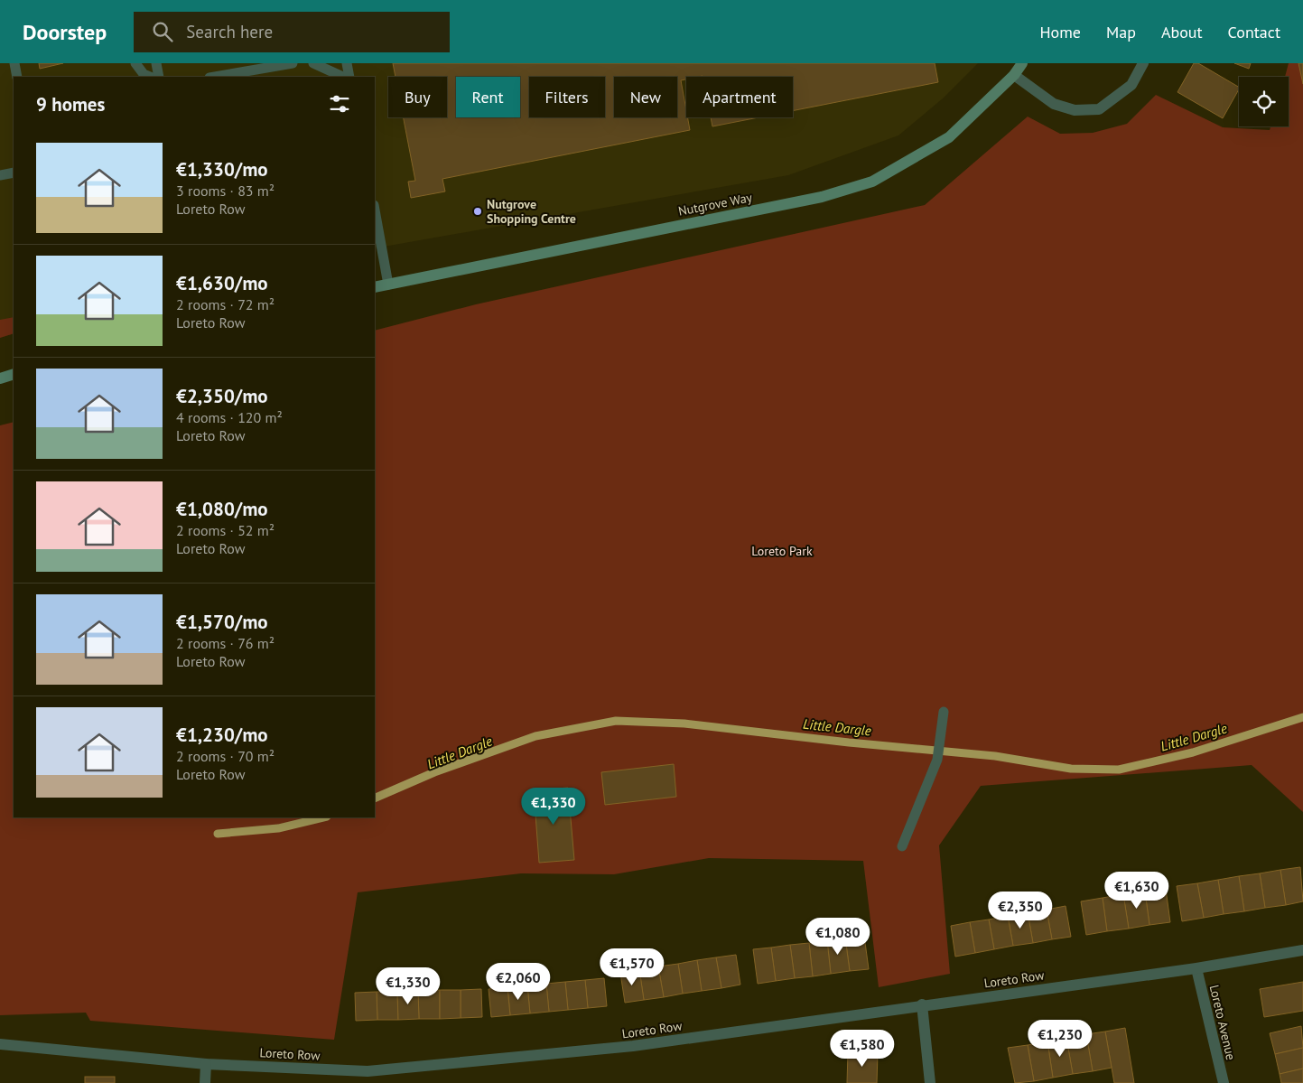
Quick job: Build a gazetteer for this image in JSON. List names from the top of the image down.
{
  "streets": {
    "street": ["Nutgrove Way", "Loreto Row", "Loreto Avenue"]
  },
  "crossings": [
    ["Loreto Row", "Loreto Avenue"]
  ],
  "water": ["Little Dargle"],
  "parks": ["Loreto Park"],
  "places": ["Nutgrove Shopping Centre"],
  "page": {
    "header": "Doorstep",
    "search": "Search here",
    "nav": [
      "Home",
      "Map",
      "About",
      "Contact"
    ],
    "chip": [
      "Buy",
      "Rent",
      "Filters",
      "New",
      "Apartment"
    ],
    "heading": "9 homes",
    "list": [
      {
        "name": "€1,330/mo",
        "note": "3 rooms · 83 m² · Loreto Row"
      },
      {
        "name": "€1,630/mo",
        "note": "2 rooms · 72 m² · Loreto Row"
      },
      {
        "name": "€2,350/mo",
        "note": "4 rooms · 120 m² · Loreto Row"
      },
      {
        "name": "€1,080/mo",
        "note": "2 rooms · 52 m² · Loreto Row"
      },
      {
        "name": "€1,570/mo",
        "note": "2 rooms · 76 m² · Loreto Row"
      },
      {
        "name": "€1,230/mo",
        "note": "2 rooms · 70 m² · Loreto Row"
      }
    ],
    "price": [
      "€1,330",
      "€1,630",
      "€2,350",
      "€1,080",
      "€1,570",
      "€2,060",
      "€1,330",
      "€1,230",
      "€1,580"
    ]
  }
}
